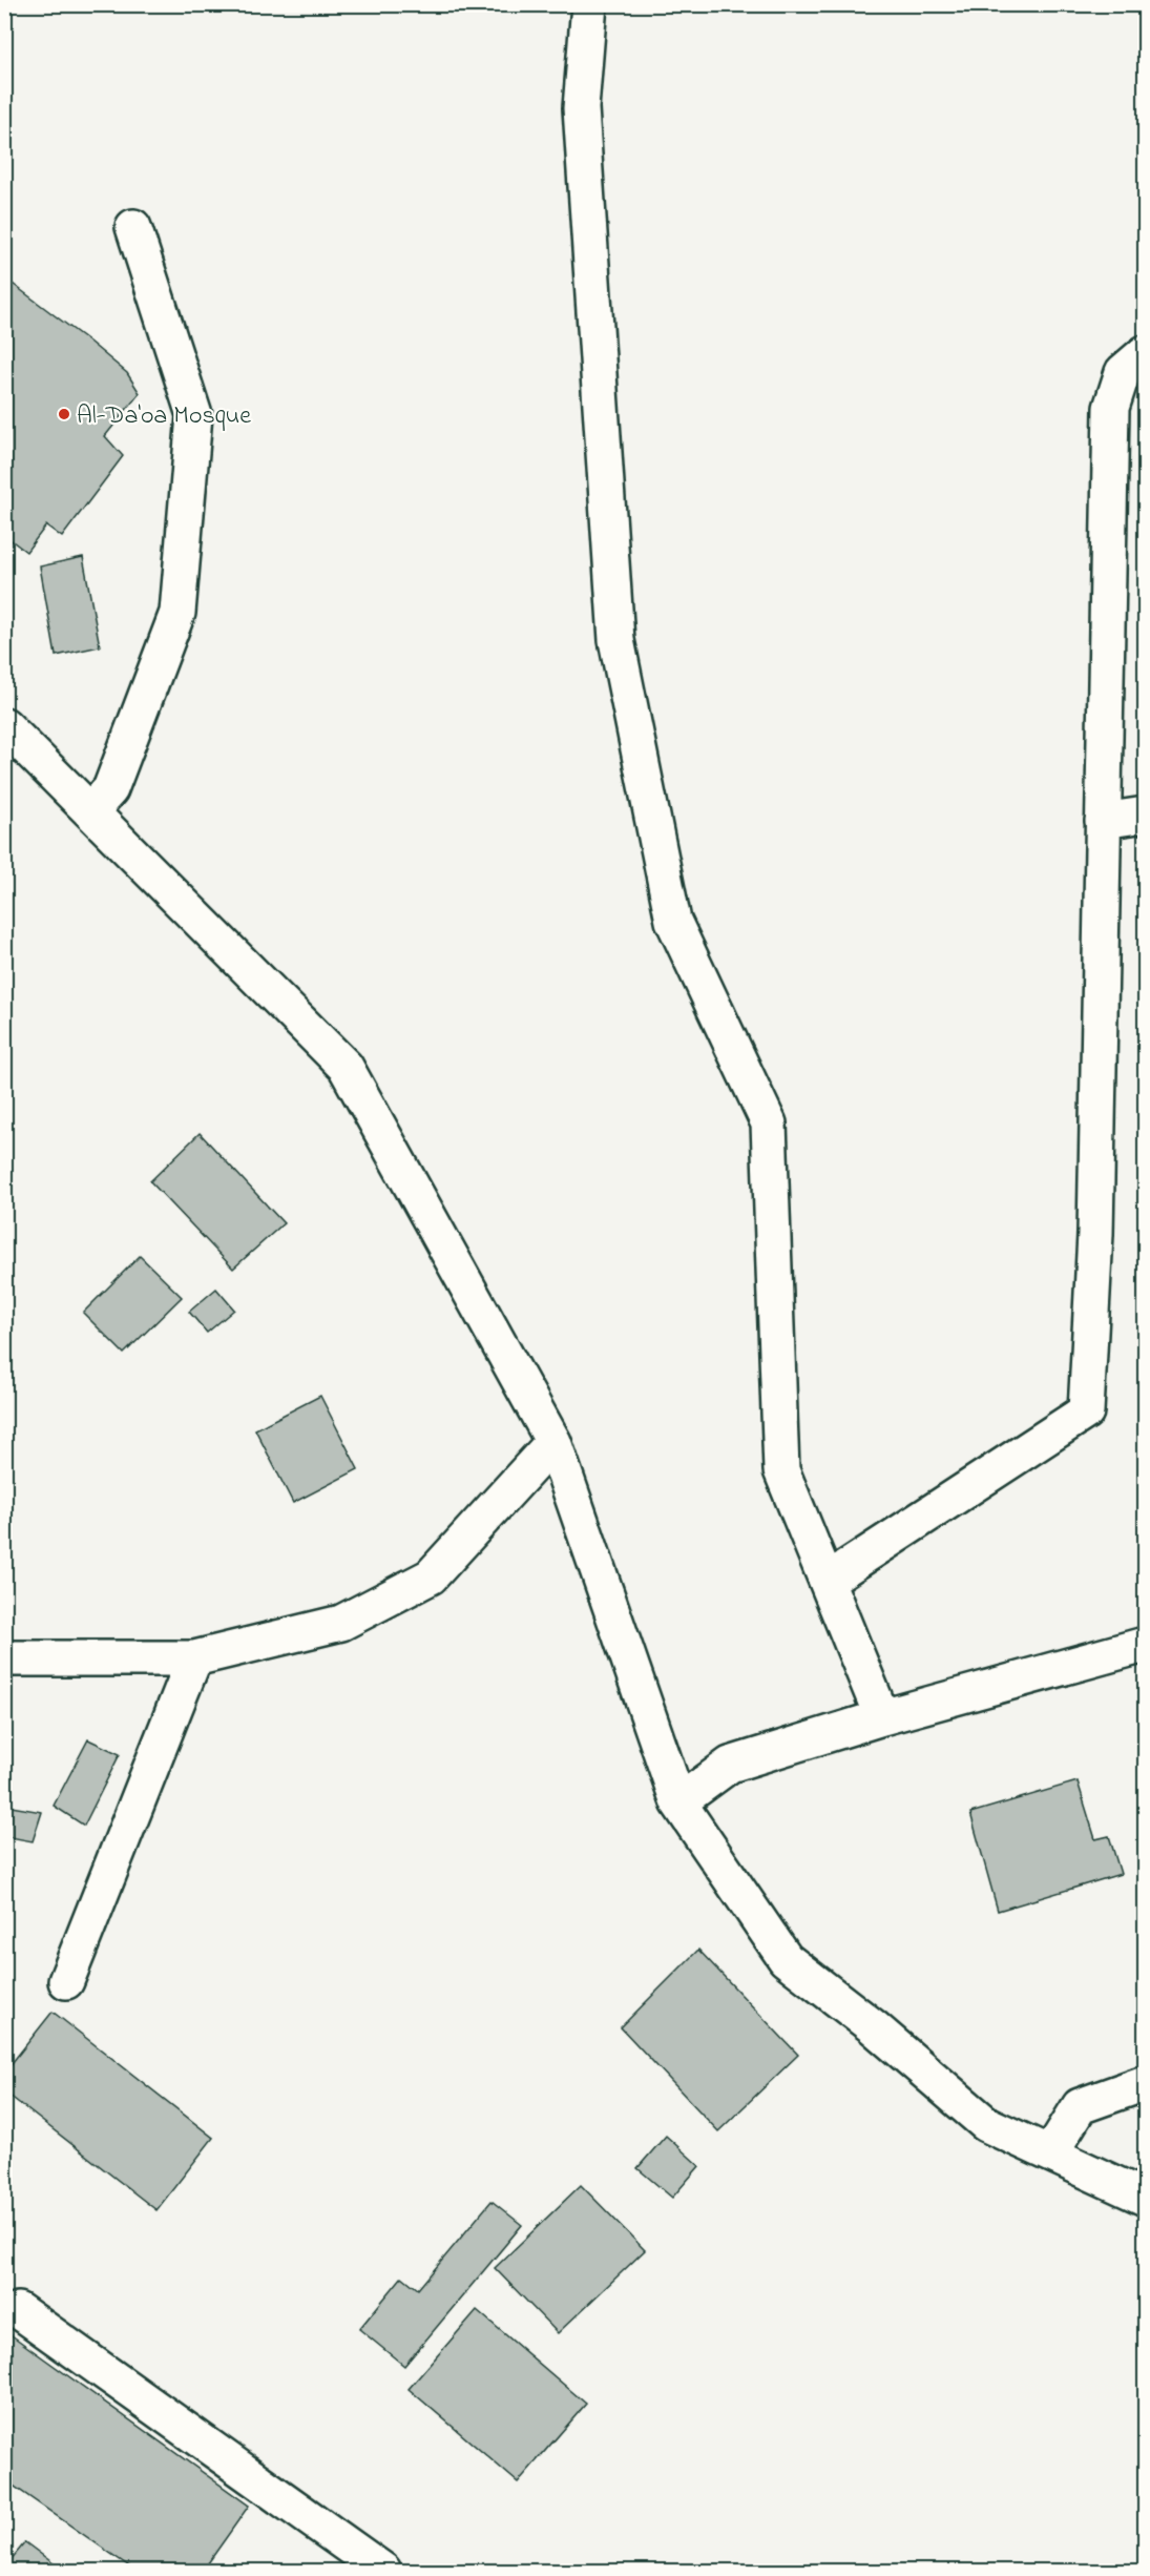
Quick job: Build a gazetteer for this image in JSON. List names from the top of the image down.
{
  "places": ["Al-Da'oa Mosque"]
}
